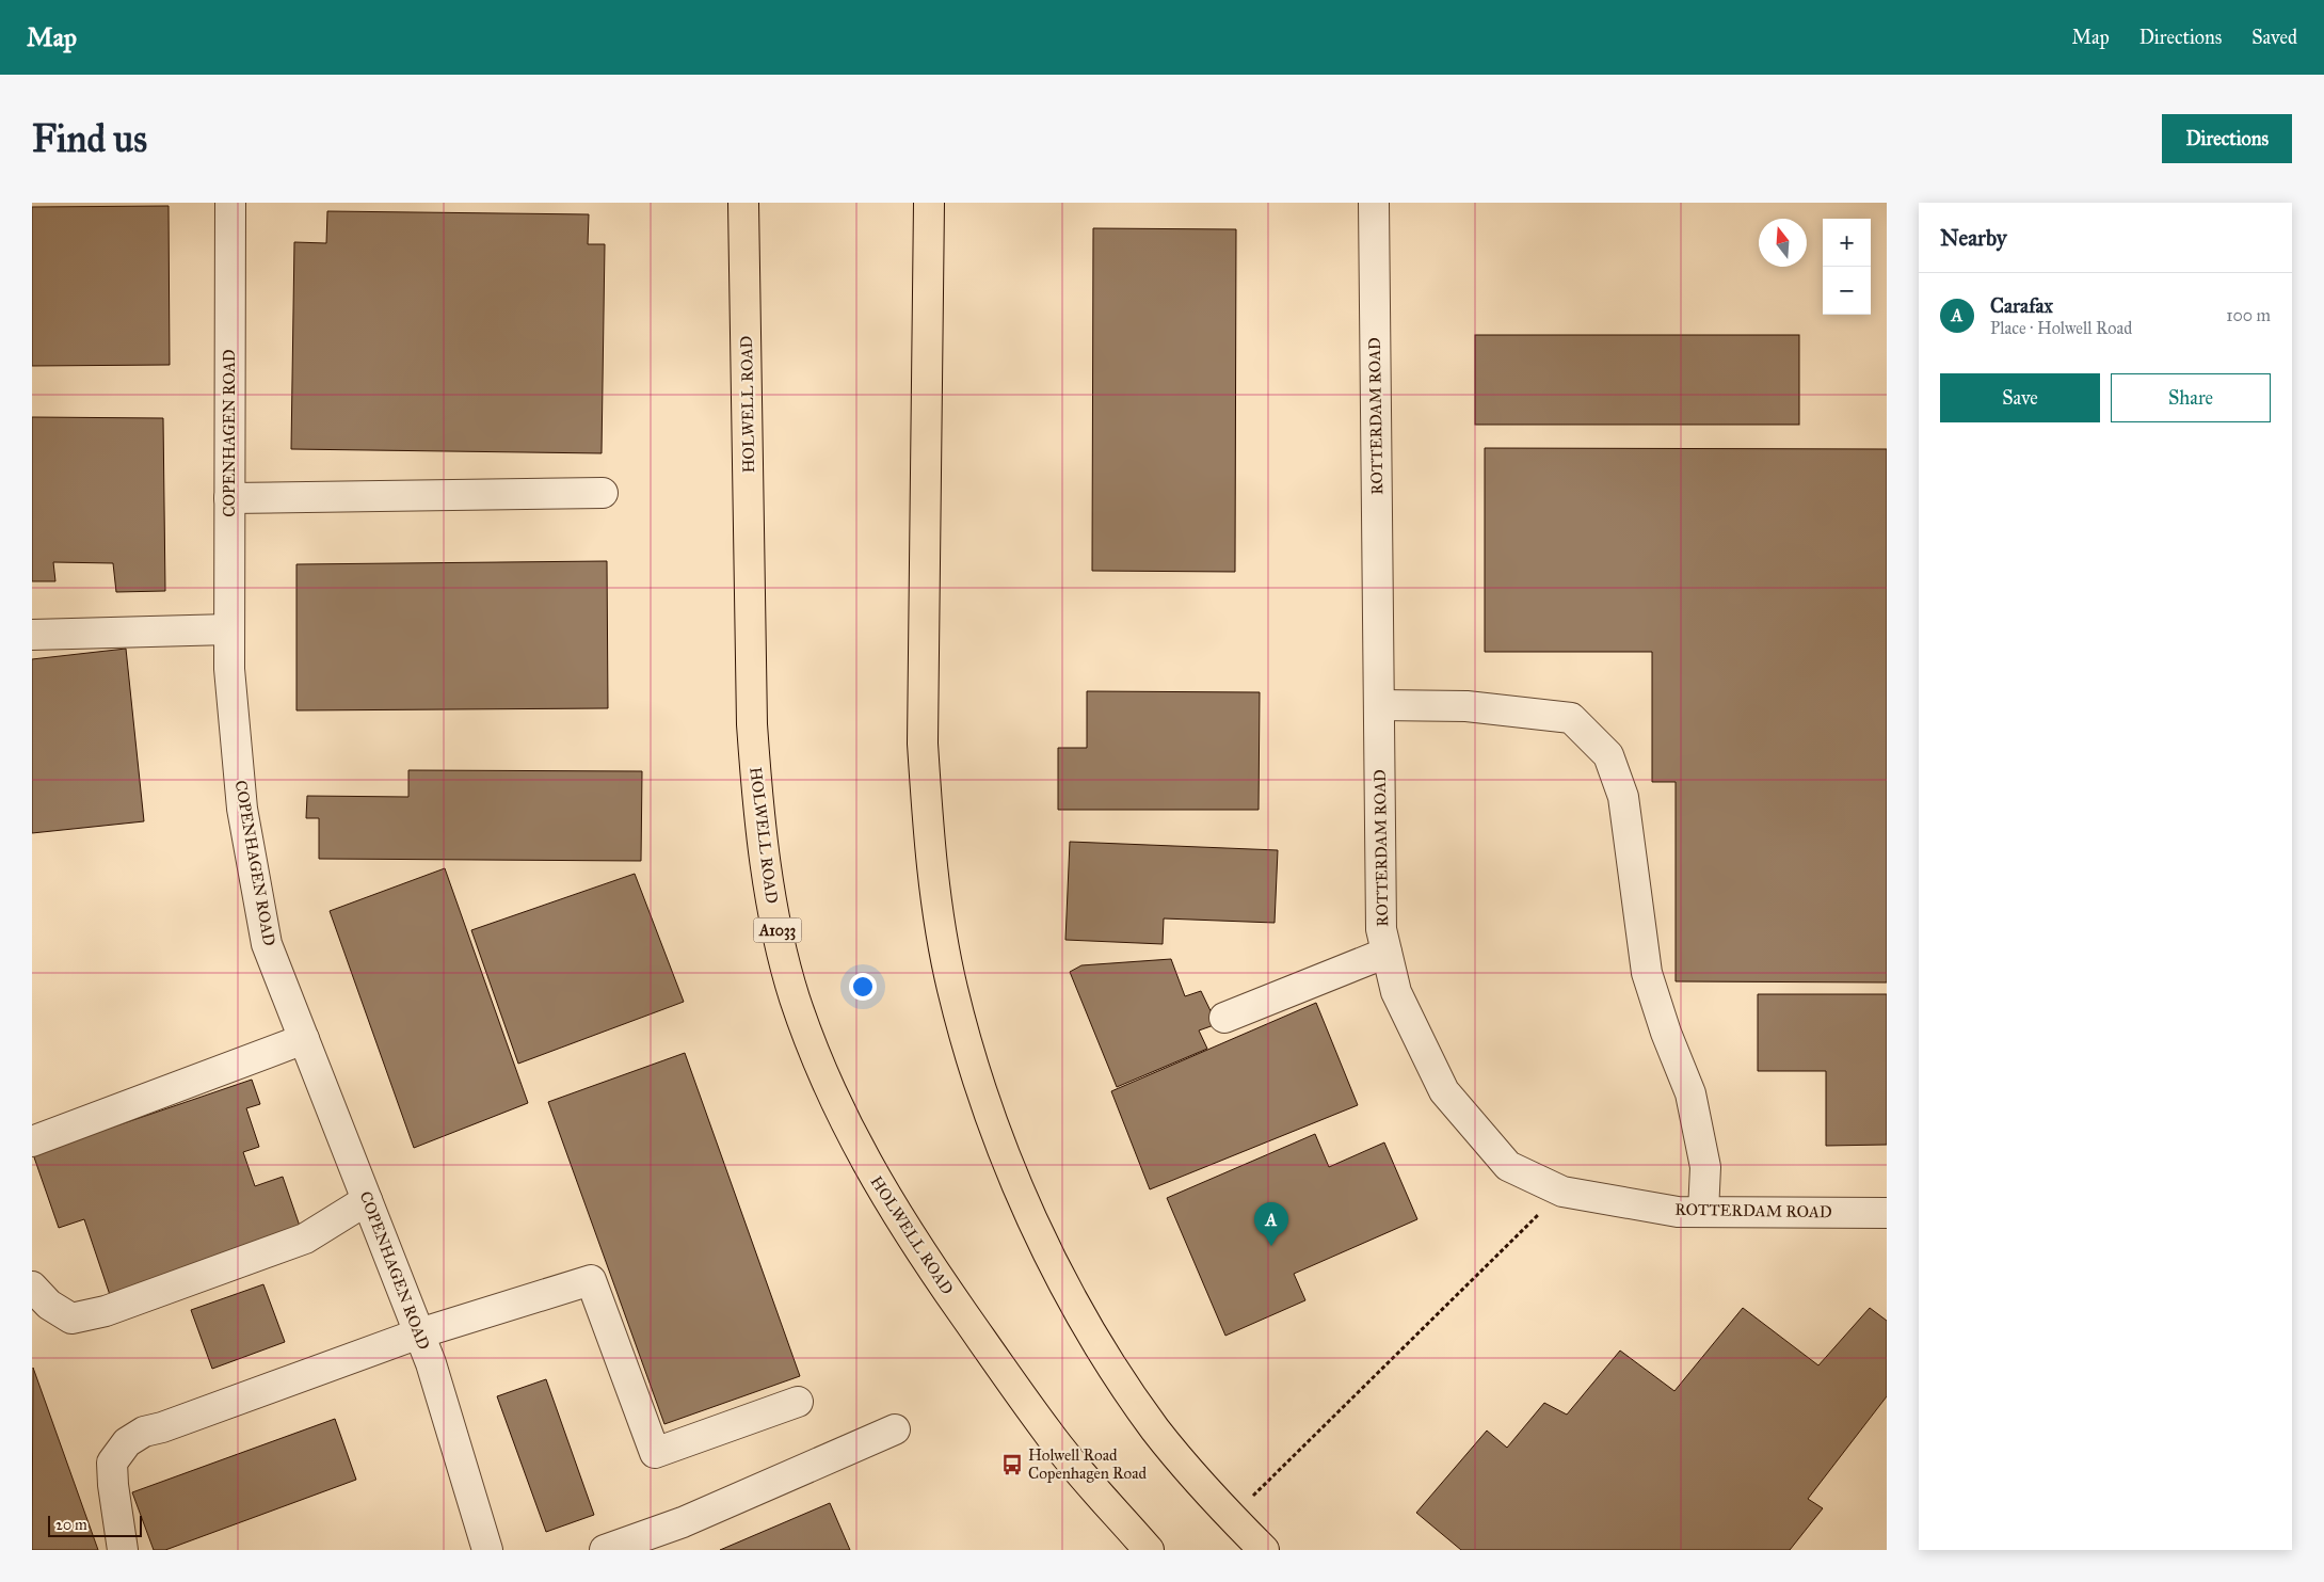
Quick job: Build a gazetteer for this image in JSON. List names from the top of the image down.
{
  "streets": {
    "highway": ["HOLWELL ROAD", "A1033"],
    "street": ["ROTTERDAM ROAD", "COPENHAGEN ROAD"]
  },
  "places": {
    "bus stop": ["Holwell Road Copenhagen Road"]
  },
  "scale_bar": "20 m",
  "north": "top",
  "page": {
    "header": "Map",
    "nav": ["Map", "Directions", "Saved"],
    "buttons": [
      "Directions",
      ["Save", "Share"]
    ],
    "title": "Find us",
    "heading": "Nearby",
    "map_buttons": ["+", "−"],
    "list": [
      {
        "mark": "A",
        "name": "Carafax",
        "note": "Place · Holwell Road",
        "value": "100 m"
      }
    ],
    "pins": "A",
    "scale": "20 m"
  }
}
